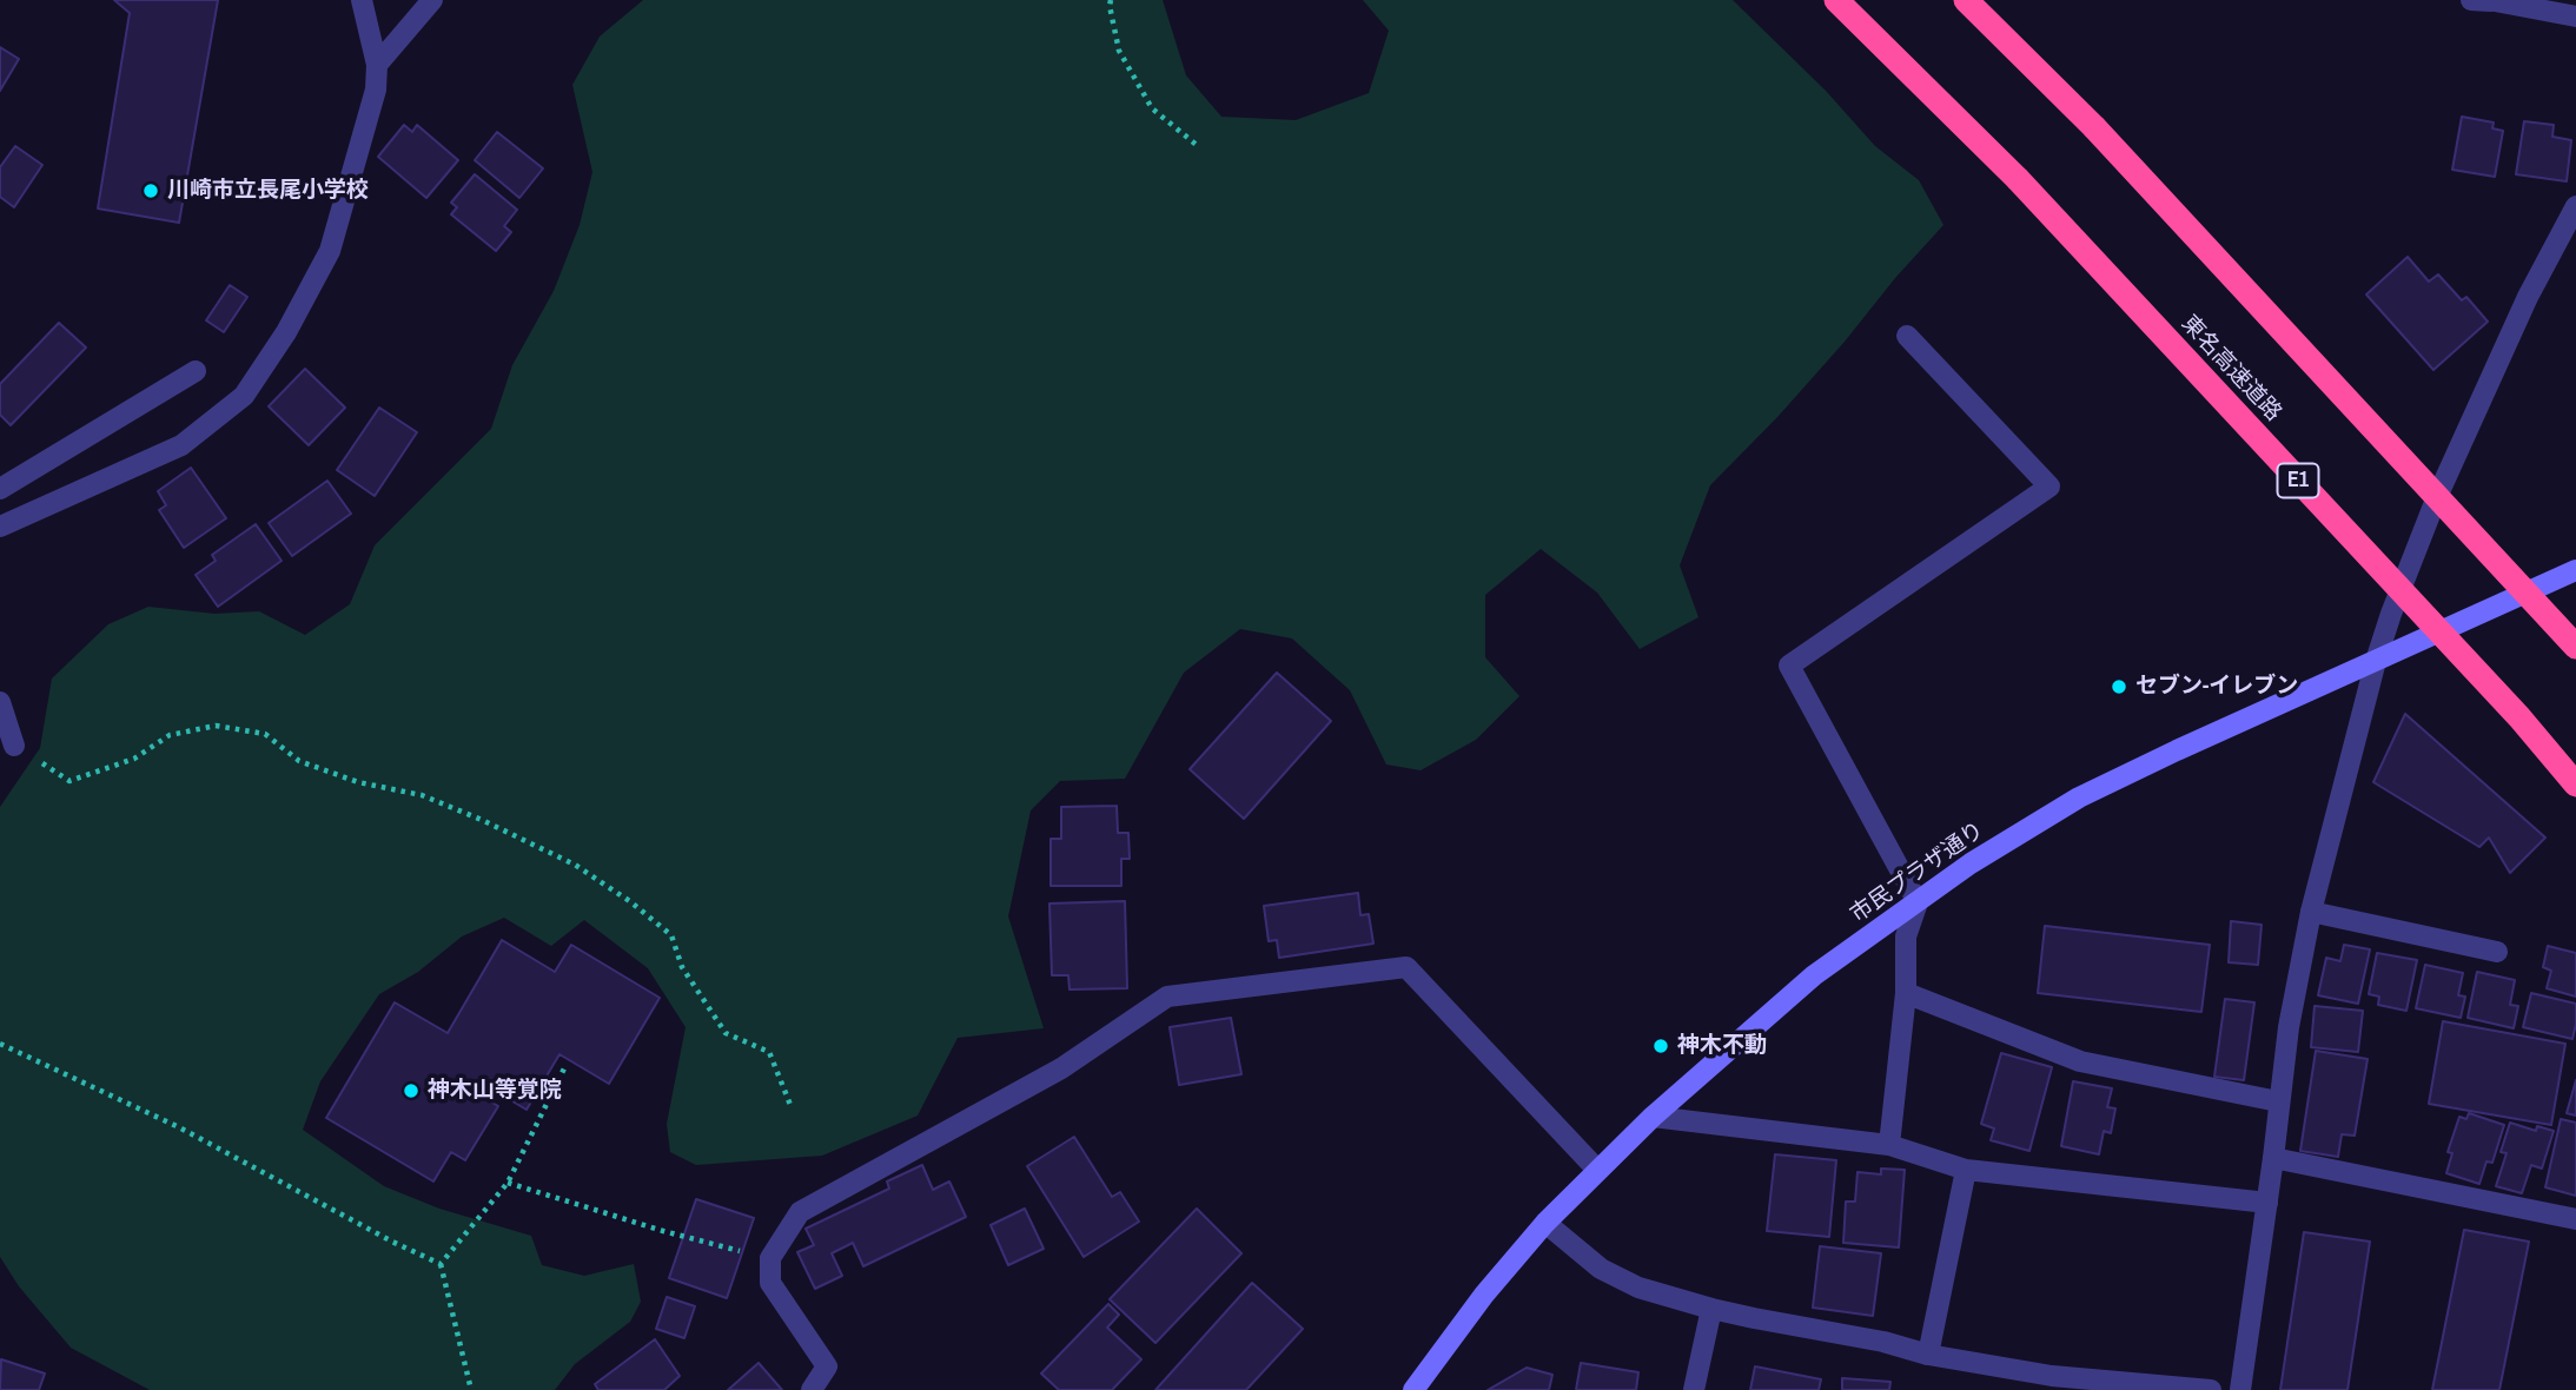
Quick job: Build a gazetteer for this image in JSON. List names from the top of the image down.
{
  "streets": {
    "highway": ["東名高速道路", "E1"],
    "street": ["市民プラザ通り"]
  },
  "places": [
    "川崎市立長尾小学校",
    "セブン-イレブン",
    "神木不動",
    "神木山等覚院"
  ]
}
